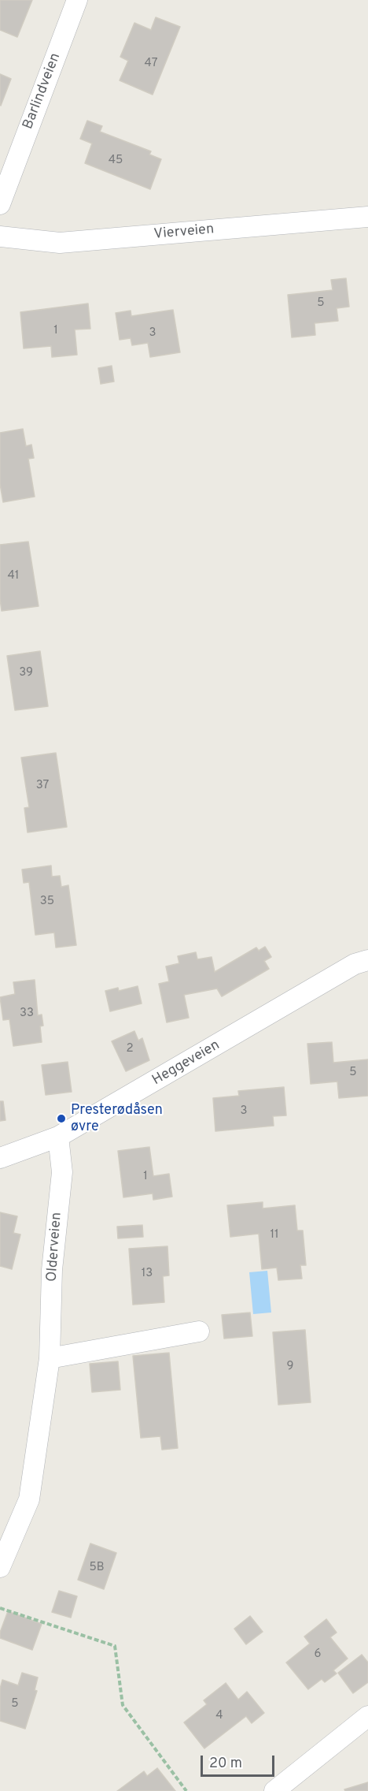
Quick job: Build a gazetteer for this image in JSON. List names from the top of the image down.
{
  "streets": {
    "street": [
      "Barlindveien",
      "Vierveien",
      "Heggeveien",
      "Olderveien"
    ]
  },
  "crossings": [
    ["Heggeveien", "Olderveien"]
  ],
  "places": ["Presterødåsen øvre"],
  "house_numbers": [
    "47",
    "45",
    "5",
    "1",
    "3",
    "41",
    "39",
    "37",
    "35",
    "33",
    "2",
    "5",
    "3",
    "1",
    "11",
    "13",
    "9",
    "5B",
    "6",
    "5",
    "4"
  ],
  "scale_bar": "20 m"
}
